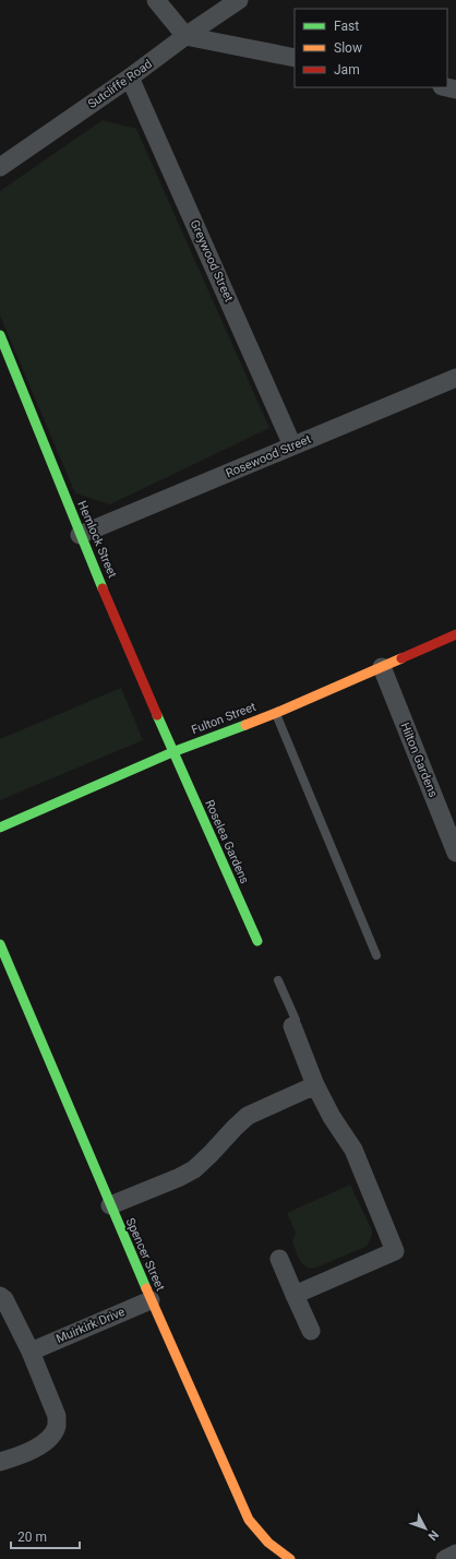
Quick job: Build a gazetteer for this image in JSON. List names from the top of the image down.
{
  "streets": {
    "street": [
      "Sutcliffe Road",
      "Greywood Street",
      "Rosewood Street",
      "Hemlock Street",
      "Fulton Street",
      "Hilton Gardens",
      "Roselea Gardens",
      "Spencer Street",
      "Muirkirk Drive"
    ]
  },
  "crossings": [
    ["Sutcliffe Road", "Greywood Street"],
    ["Greywood Street", "Rosewood Street"],
    ["Rosewood Street", "Hemlock Street"],
    ["Hemlock Street", "Fulton Street"],
    ["Hemlock Street", "Roselea Gardens"],
    ["Fulton Street", "Hilton Gardens"],
    ["Fulton Street", "Roselea Gardens"],
    ["Spencer Street", "Muirkirk Drive"]
  ],
  "legend": ["Fast", "Slow", "Jam"],
  "scale_bar": "20 m",
  "north": "bottom right"
}
